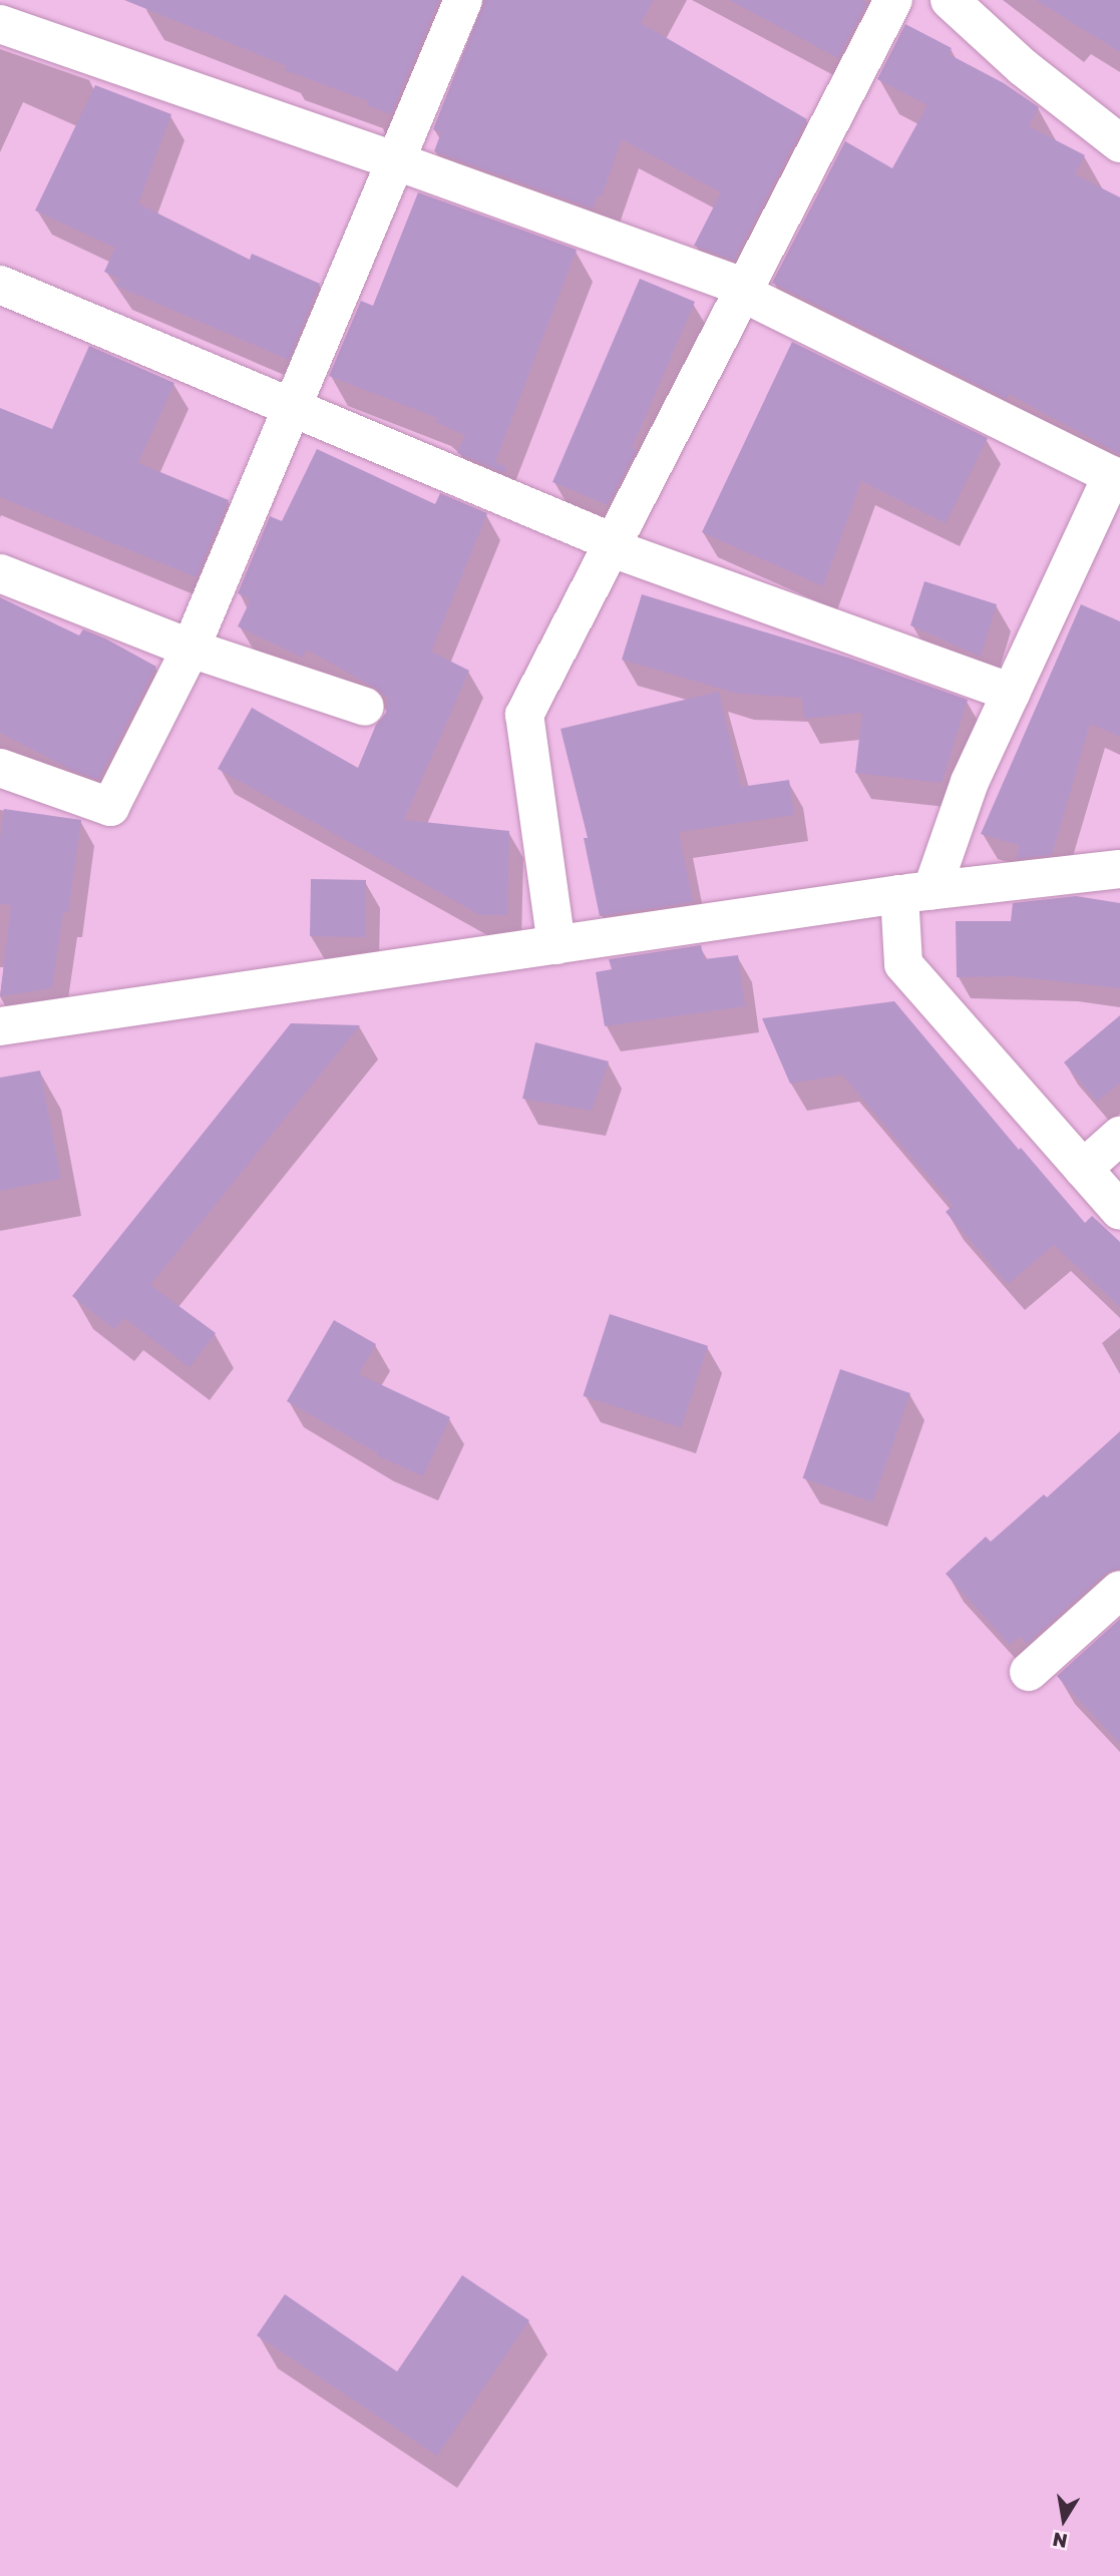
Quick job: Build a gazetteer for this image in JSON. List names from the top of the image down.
{
  "north": "bottom"
}
